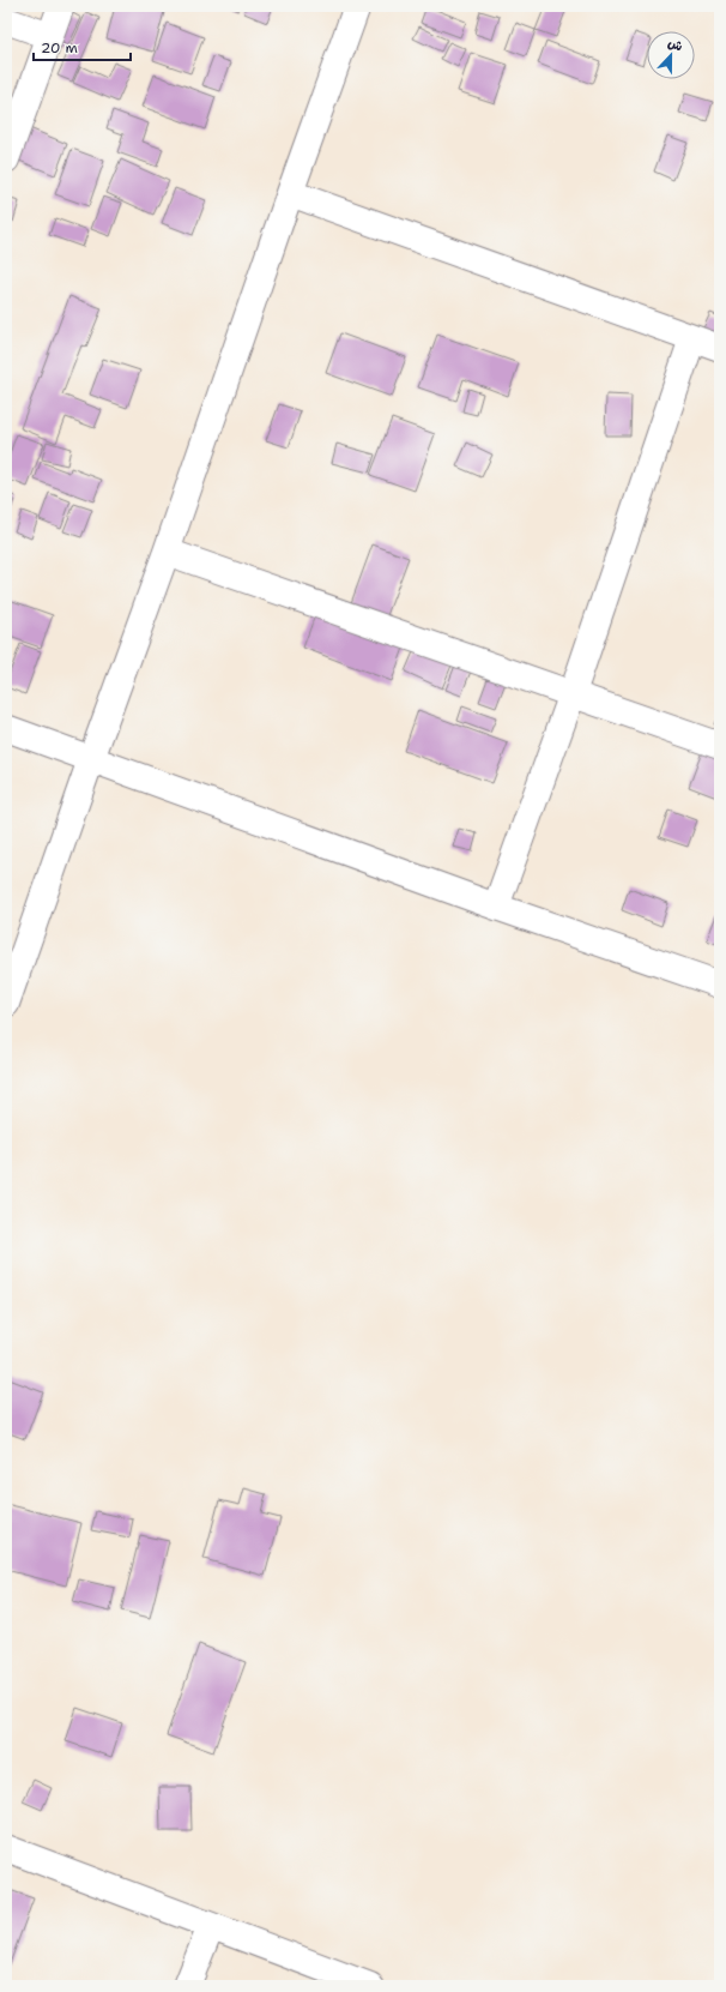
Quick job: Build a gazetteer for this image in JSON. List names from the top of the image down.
{
  "scale_bar": "20 m",
  "north": "top"
}
